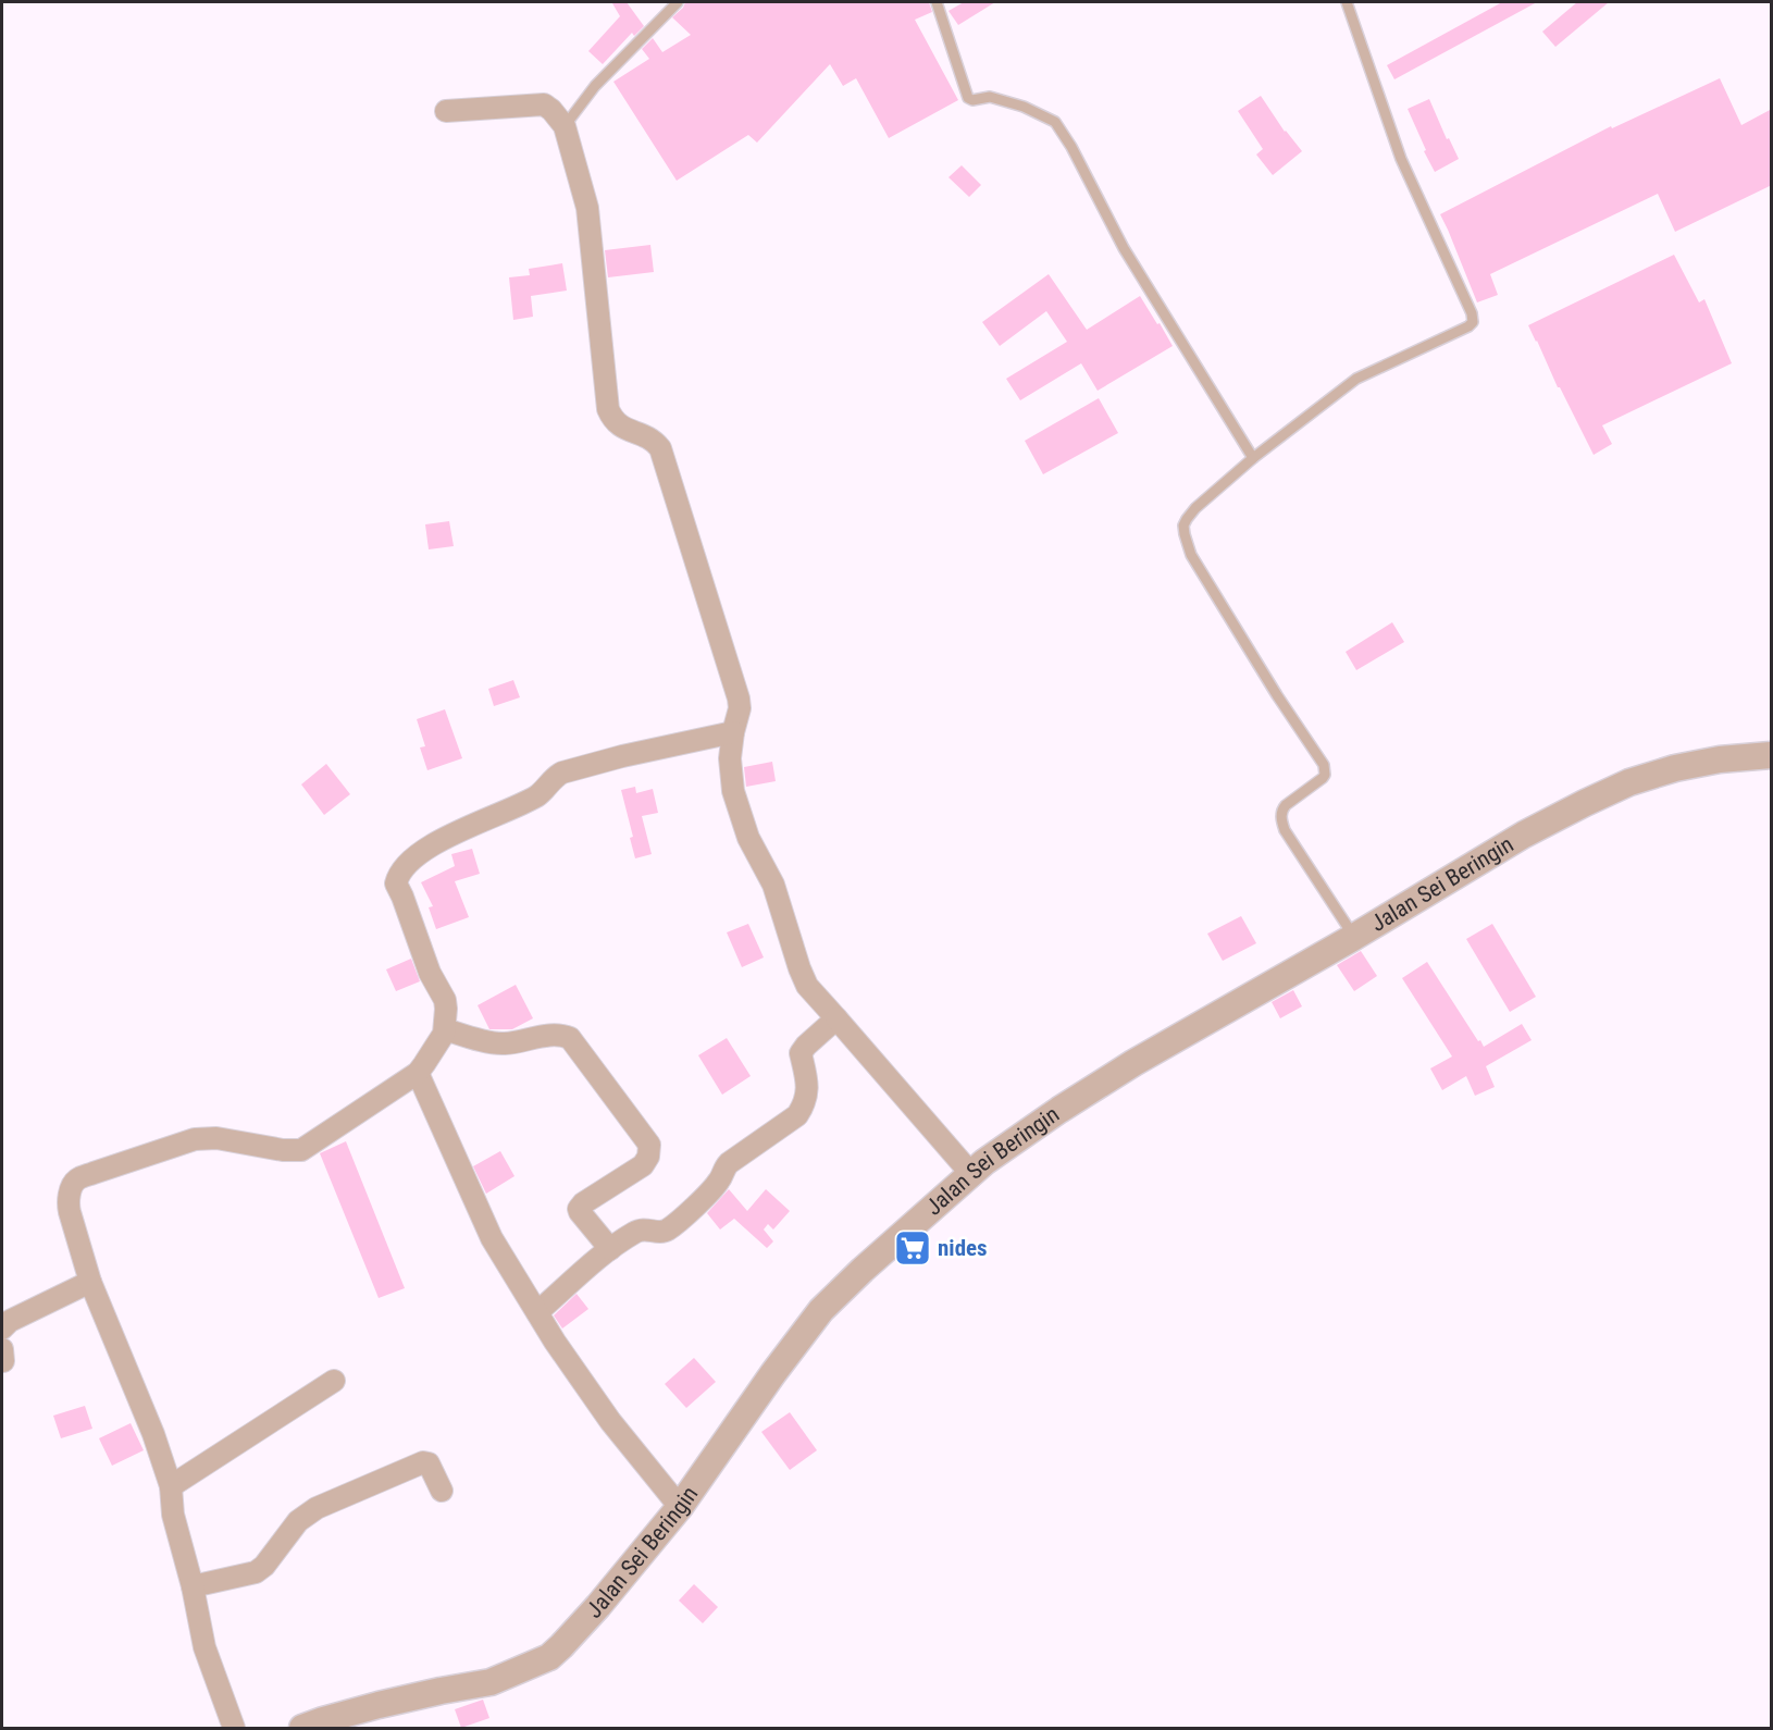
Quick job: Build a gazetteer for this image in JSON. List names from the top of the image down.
{
  "streets": {
    "street": ["Jalan Sei Beringin"]
  },
  "places": {
    "supermarket": ["nides"]
  }
}
